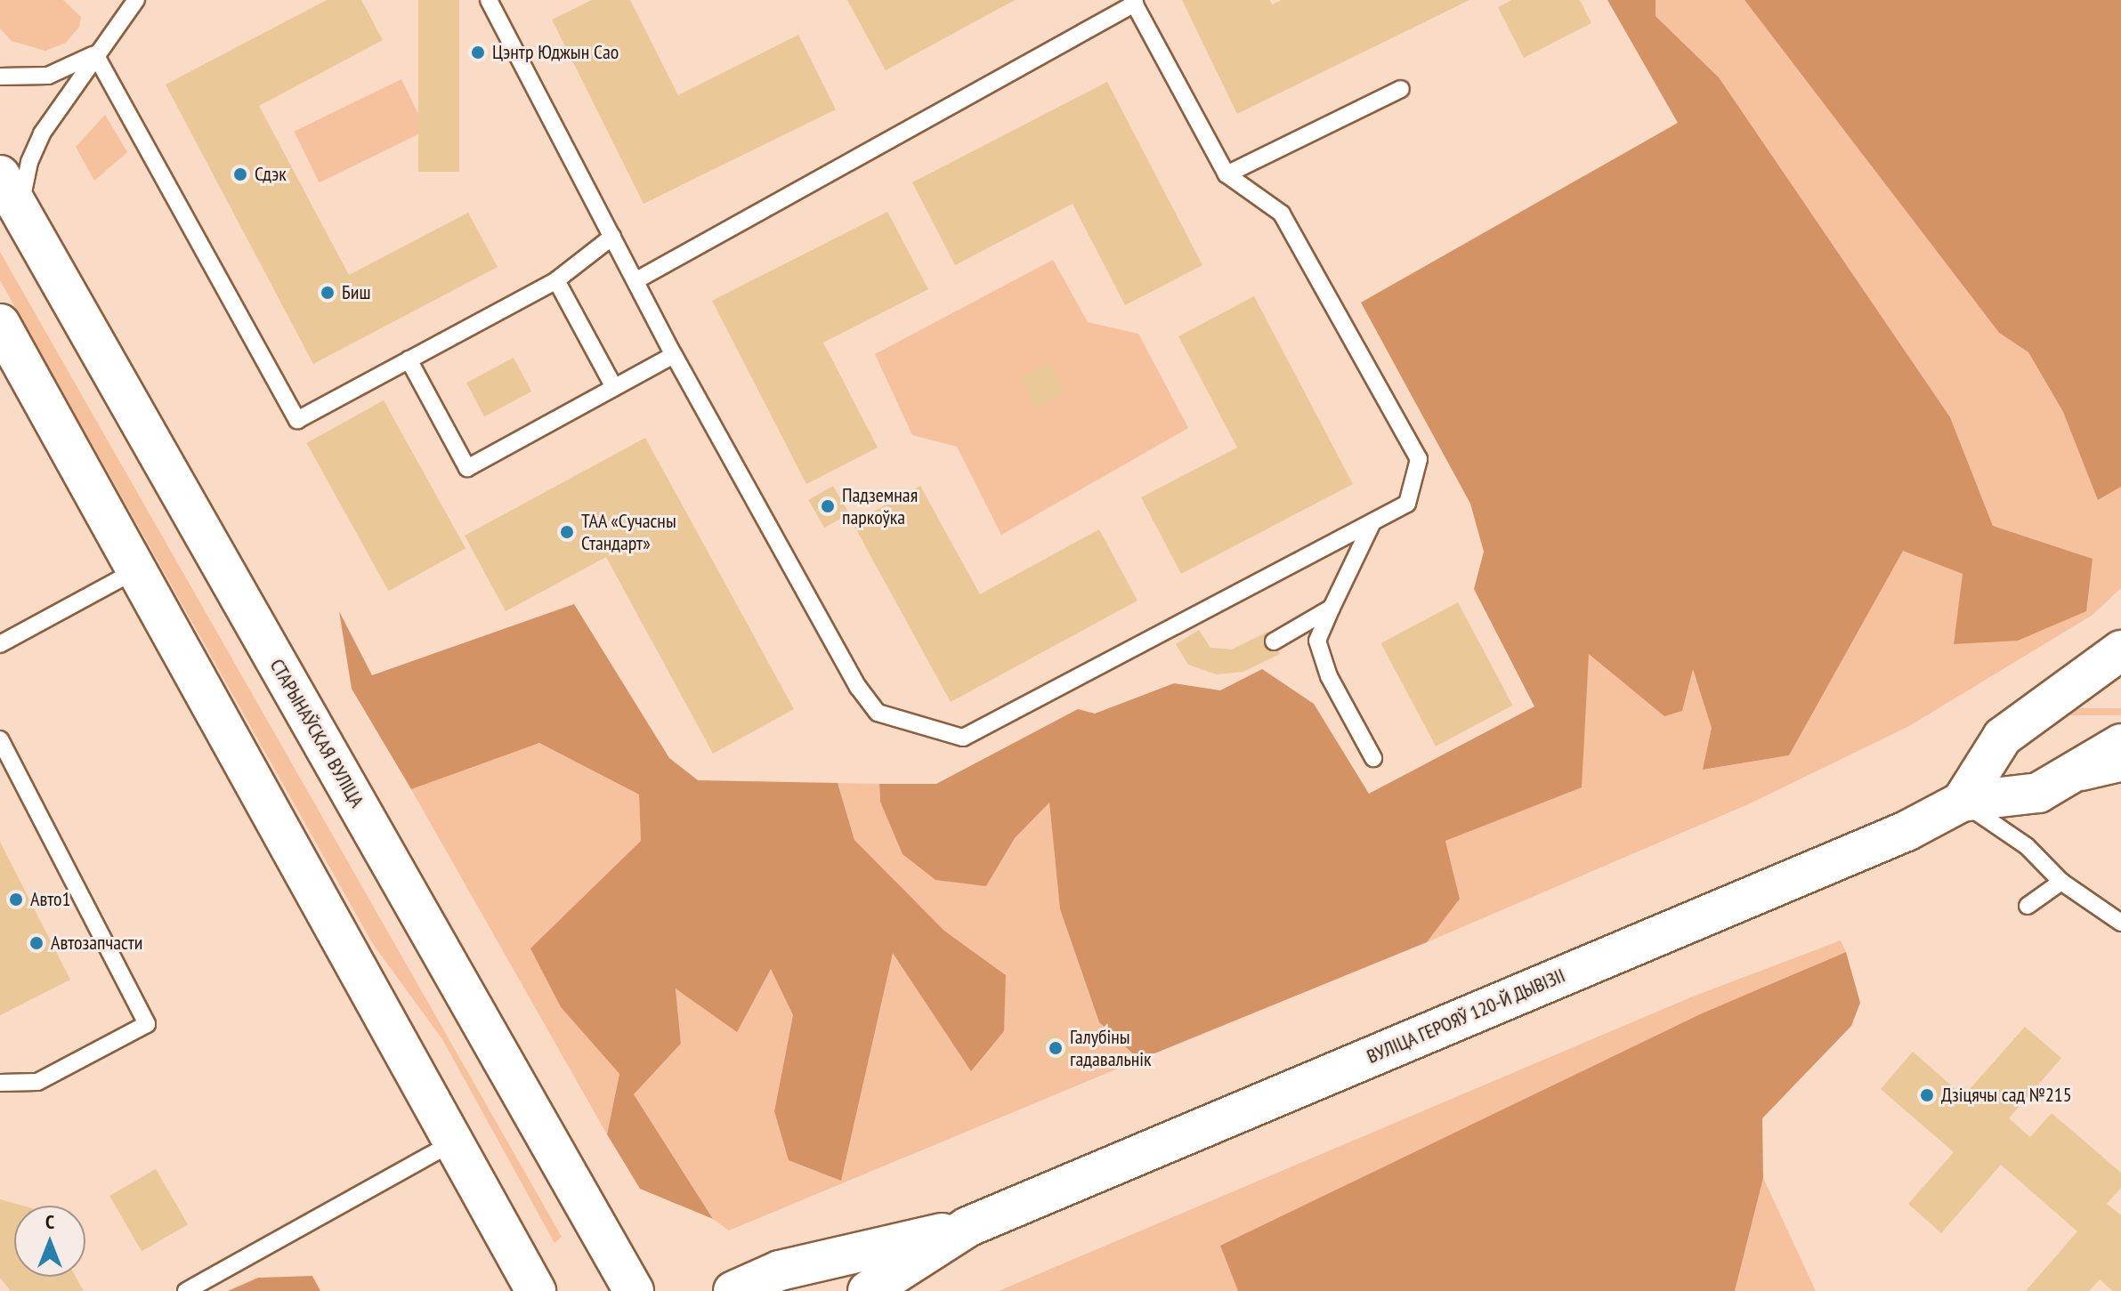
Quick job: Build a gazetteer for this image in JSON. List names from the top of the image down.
{
  "streets": {
    "main road": ["СТАРЫНАЎСКАЯ ВУЛІЦА", "ВУЛІЦА ГЕРОЯЎ 120-Й ДЫВІЗІІ"]
  },
  "places": [
    "Цэнтр Юджын Сао",
    "Сдэк",
    "Биш",
    "Падземная паркоўка",
    "ТАА «Сучасны Стандарт»",
    "Авто1",
    "Автозапчасти",
    "Галубіны гадавальнік",
    "Дзіцячы сад №215"
  ],
  "north": "top"
}
